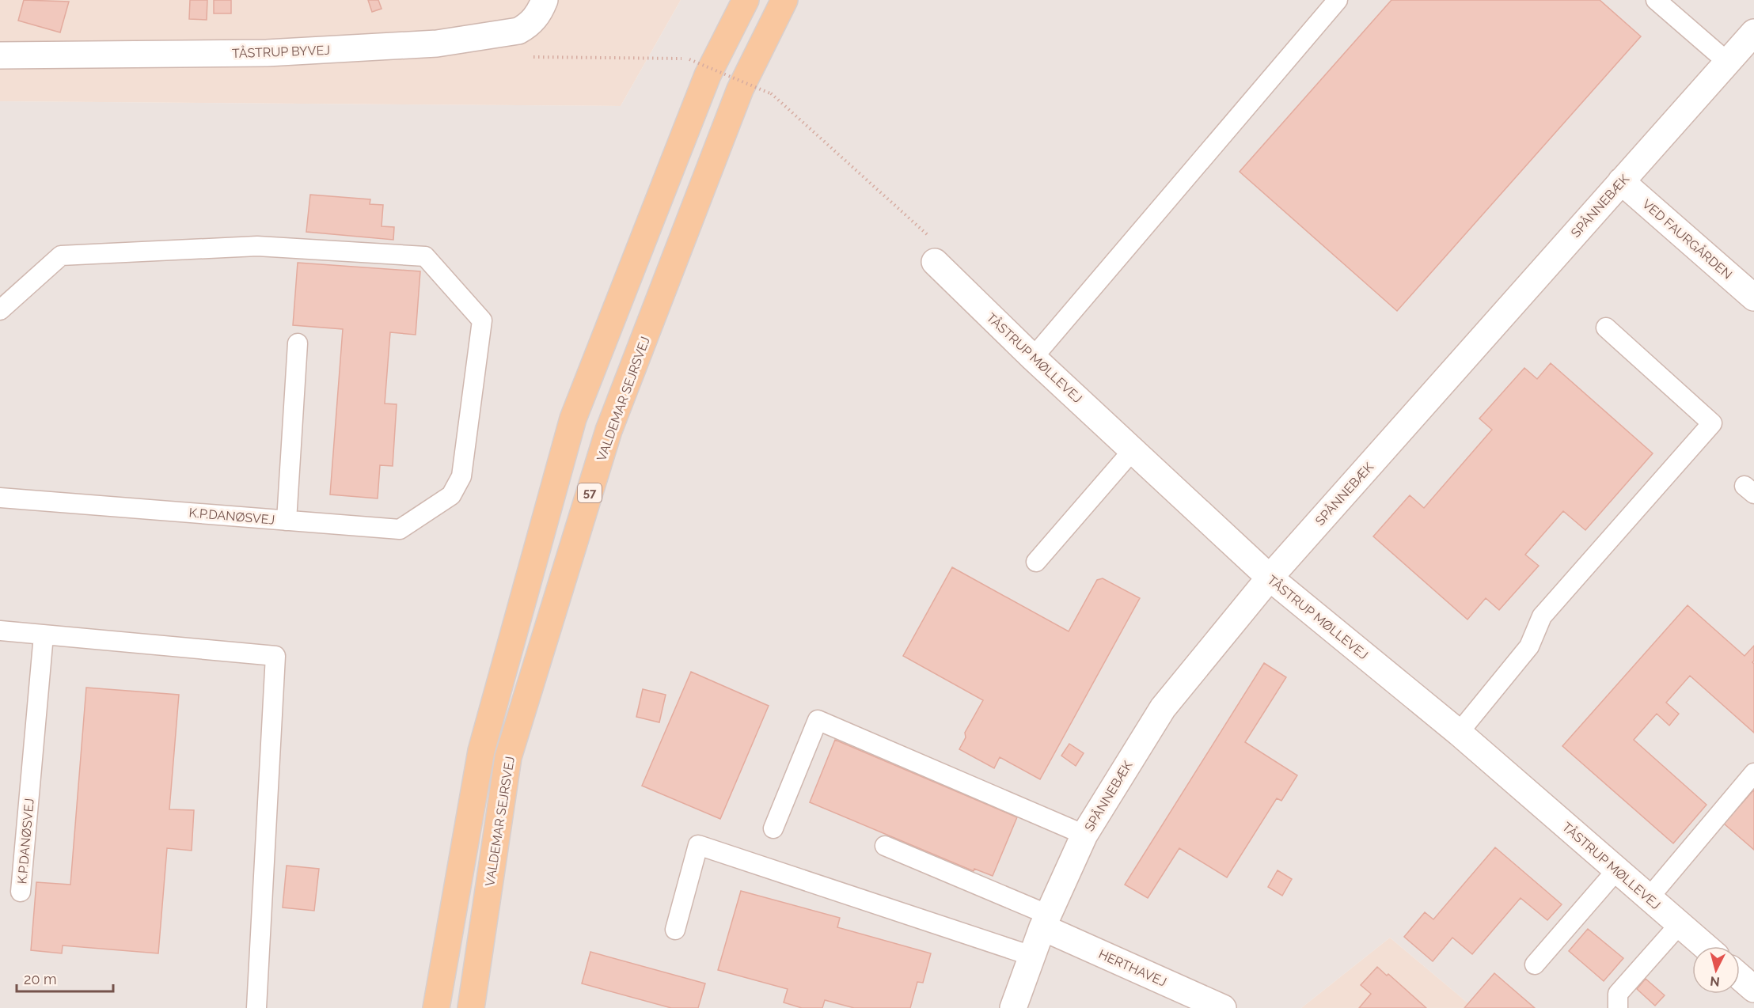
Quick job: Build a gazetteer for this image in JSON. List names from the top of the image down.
{
  "streets": {
    "main road": ["VALDEMAR SEJRSVEJ", "57"],
    "street": [
      "TÅSTRUP BYVEJ",
      "SPÅNNEBÆK",
      "VED FAURGÅRDEN",
      "TÅSTRUP MØLLEVEJ",
      "HERTHAVEJ"
    ],
    "lane": ["K.P.DANØSVEJ"]
  },
  "crossings": [
    ["SPÅNNEBÆK", "VED FAURGÅRDEN"],
    ["SPÅNNEBÆK", "TÅSTRUP MØLLEVEJ"],
    ["SPÅNNEBÆK", "HERTHAVEJ"]
  ],
  "scale_bar": "20 m",
  "north": "bottom"
}
